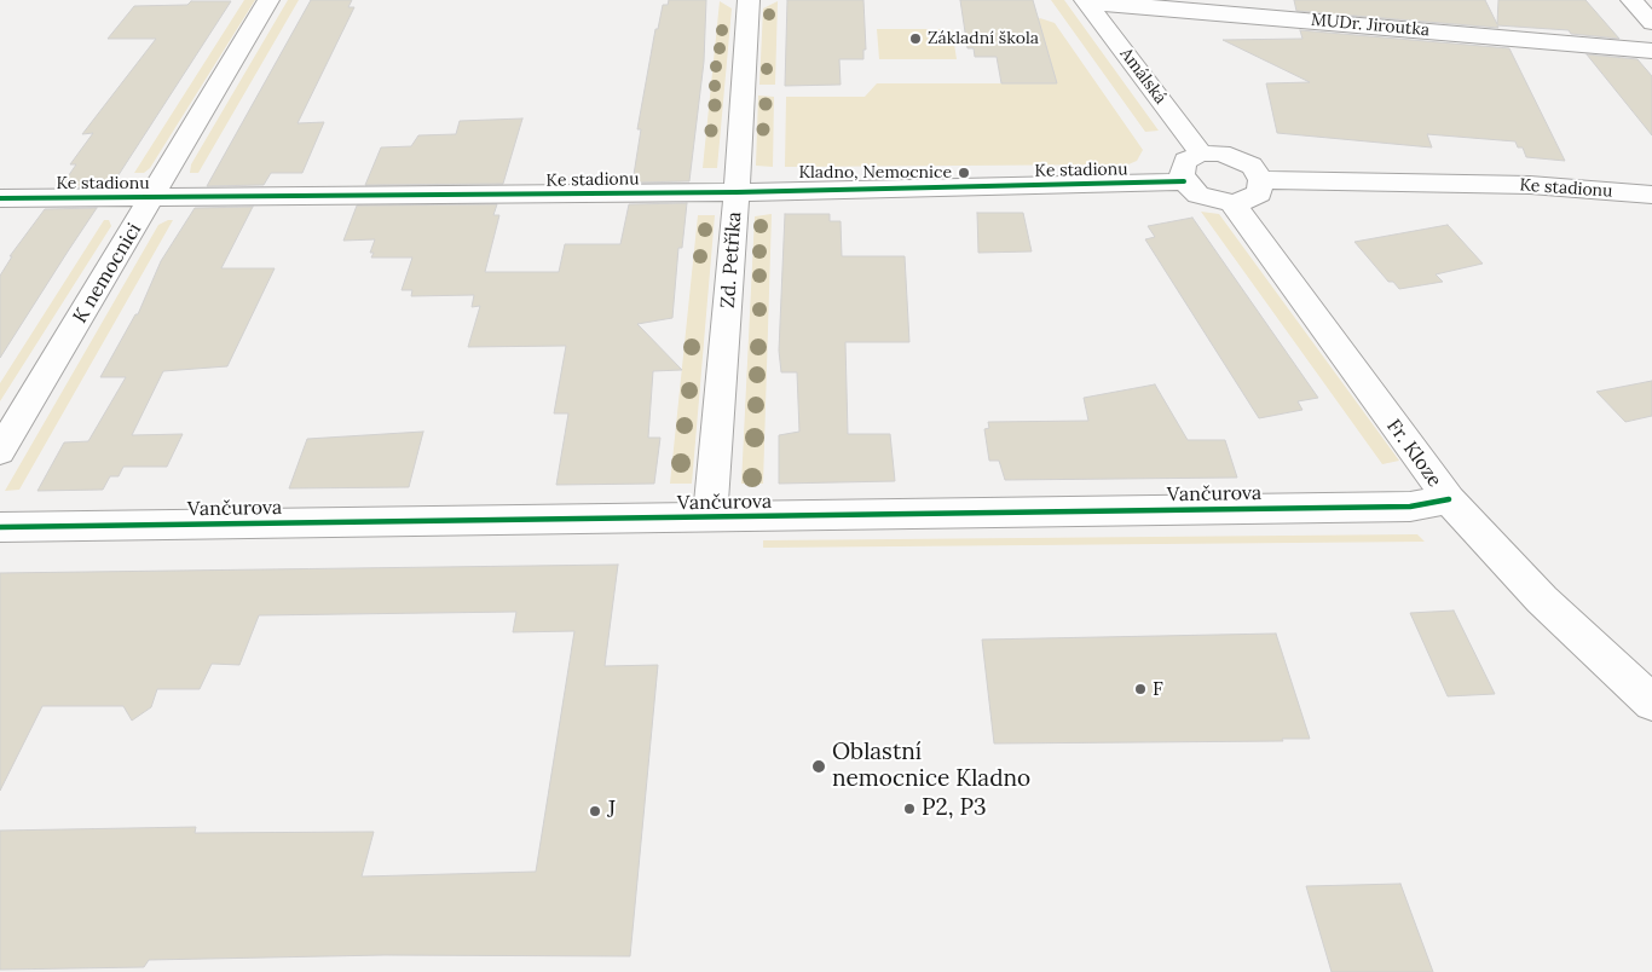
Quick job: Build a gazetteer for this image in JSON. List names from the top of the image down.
{
  "streets": {
    "street": [
      "MUDr. Jiroutka",
      "Amálská",
      "Ke stadionu",
      "Zd. Petříka",
      "K nemocnici",
      "Fr. Kloze",
      "Vančurova"
    ]
  },
  "crossings": [
    ["MUDr. Jiroutka", "Amálská"],
    ["Amálská", "Ke stadionu"],
    ["Amálská", "Fr. Kloze"],
    ["Ke stadionu", "Zd. Petříka"],
    ["Ke stadionu", "K nemocnici"],
    ["Ke stadionu", "Fr. Kloze"],
    ["Zd. Petříka", "Vančurova"],
    ["Fr. Kloze", "Vančurova"]
  ],
  "places": [
    "Základní škola",
    "Kladno, Nemocnice",
    "F",
    "Oblastní nemocnice Kladno",
    "P2, P3",
    "J"
  ]
}
